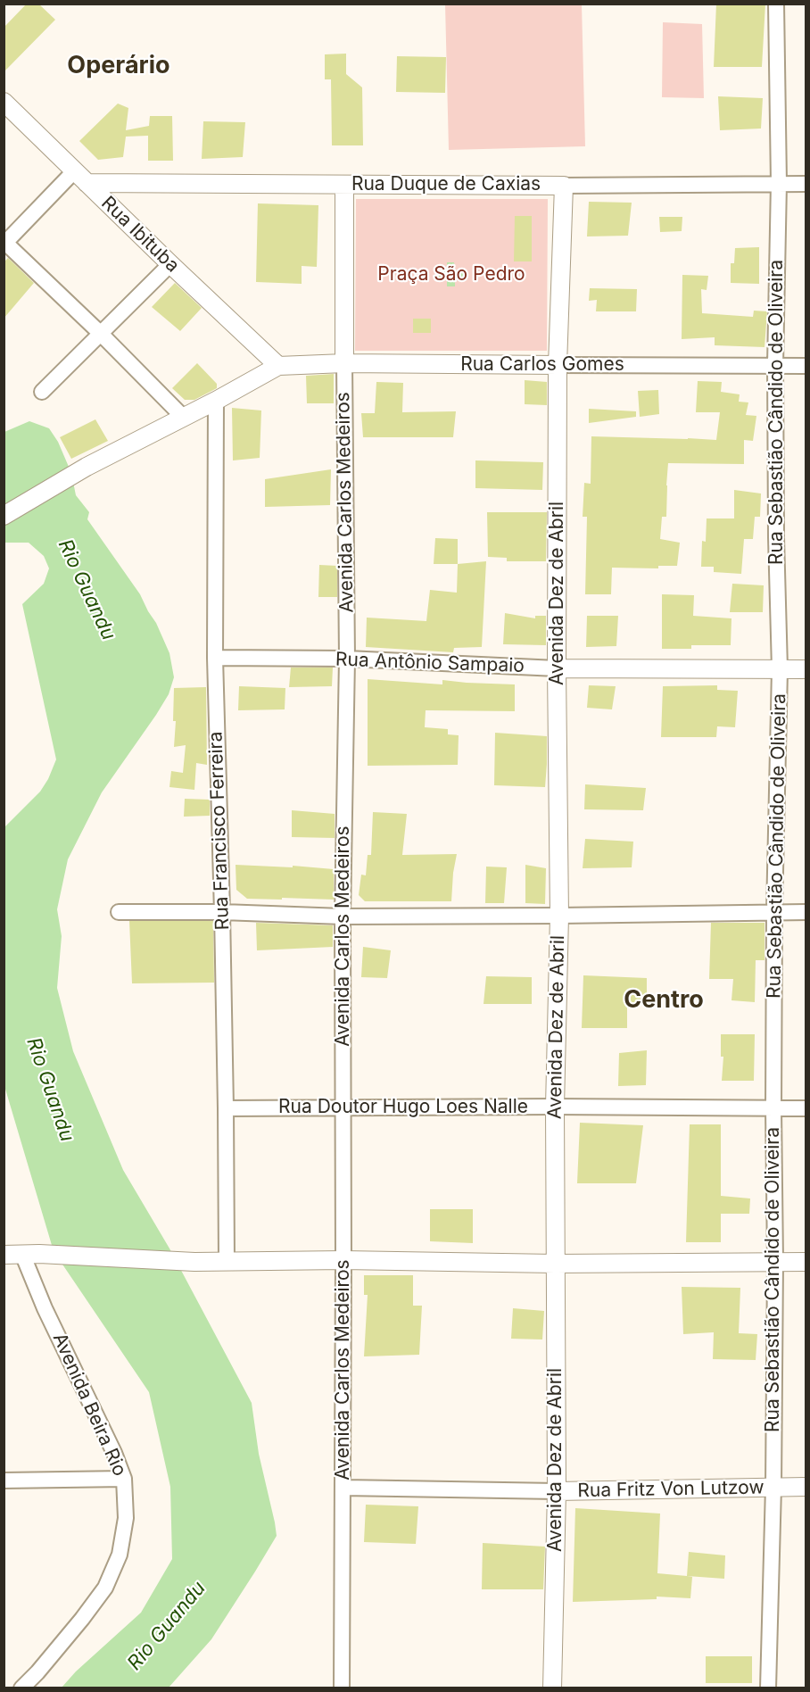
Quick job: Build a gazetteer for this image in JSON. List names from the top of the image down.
{
  "streets": {
    "street": [
      "Rua Duque de Caxias",
      "Rua Ibituba",
      "Rua Carlos Gomes",
      "Rua Sebastião Cândido de Oliveira",
      "Avenida Carlos Medeiros",
      "Avenida Dez de Abril",
      "Rua Antônio Sampaio",
      "Rua Francisco Ferreira",
      "Rua Doutor Hugo Loes Nalle",
      "Avenida Beira Rio",
      "Rua Fritz Von Lutzow"
    ]
  },
  "crossings": [
    ["Rua Duque de Caxias", "Rua Ibituba"],
    ["Rua Duque de Caxias", "Rua Sebastião Cândido de Oliveira"],
    ["Rua Duque de Caxias", "Avenida Carlos Medeiros"],
    ["Rua Duque de Caxias", "Avenida Dez de Abril"],
    ["Rua Ibituba", "Rua Carlos Gomes"],
    ["Rua Carlos Gomes", "Rua Sebastião Cândido de Oliveira"],
    ["Rua Carlos Gomes", "Avenida Carlos Medeiros"],
    ["Rua Carlos Gomes", "Avenida Dez de Abril"],
    ["Rua Sebastião Cândido de Oliveira", "Rua Antônio Sampaio"],
    ["Rua Sebastião Cândido de Oliveira", "Rua Doutor Hugo Loes Nalle"],
    ["Rua Sebastião Cândido de Oliveira", "Rua Fritz Von Lutzow"],
    ["Avenida Carlos Medeiros", "Rua Antônio Sampaio"],
    ["Avenida Carlos Medeiros", "Rua Doutor Hugo Loes Nalle"],
    ["Avenida Carlos Medeiros", "Rua Fritz Von Lutzow"],
    ["Avenida Dez de Abril", "Rua Antônio Sampaio"],
    ["Avenida Dez de Abril", "Rua Doutor Hugo Loes Nalle"],
    ["Avenida Dez de Abril", "Rua Fritz Von Lutzow"],
    ["Rua Antônio Sampaio", "Rua Francisco Ferreira"],
    ["Rua Francisco Ferreira", "Rua Doutor Hugo Loes Nalle"]
  ],
  "districts": ["Operário", "Centro"],
  "water": ["Rio Guandu"],
  "parks": ["Praça São Pedro"]
}
